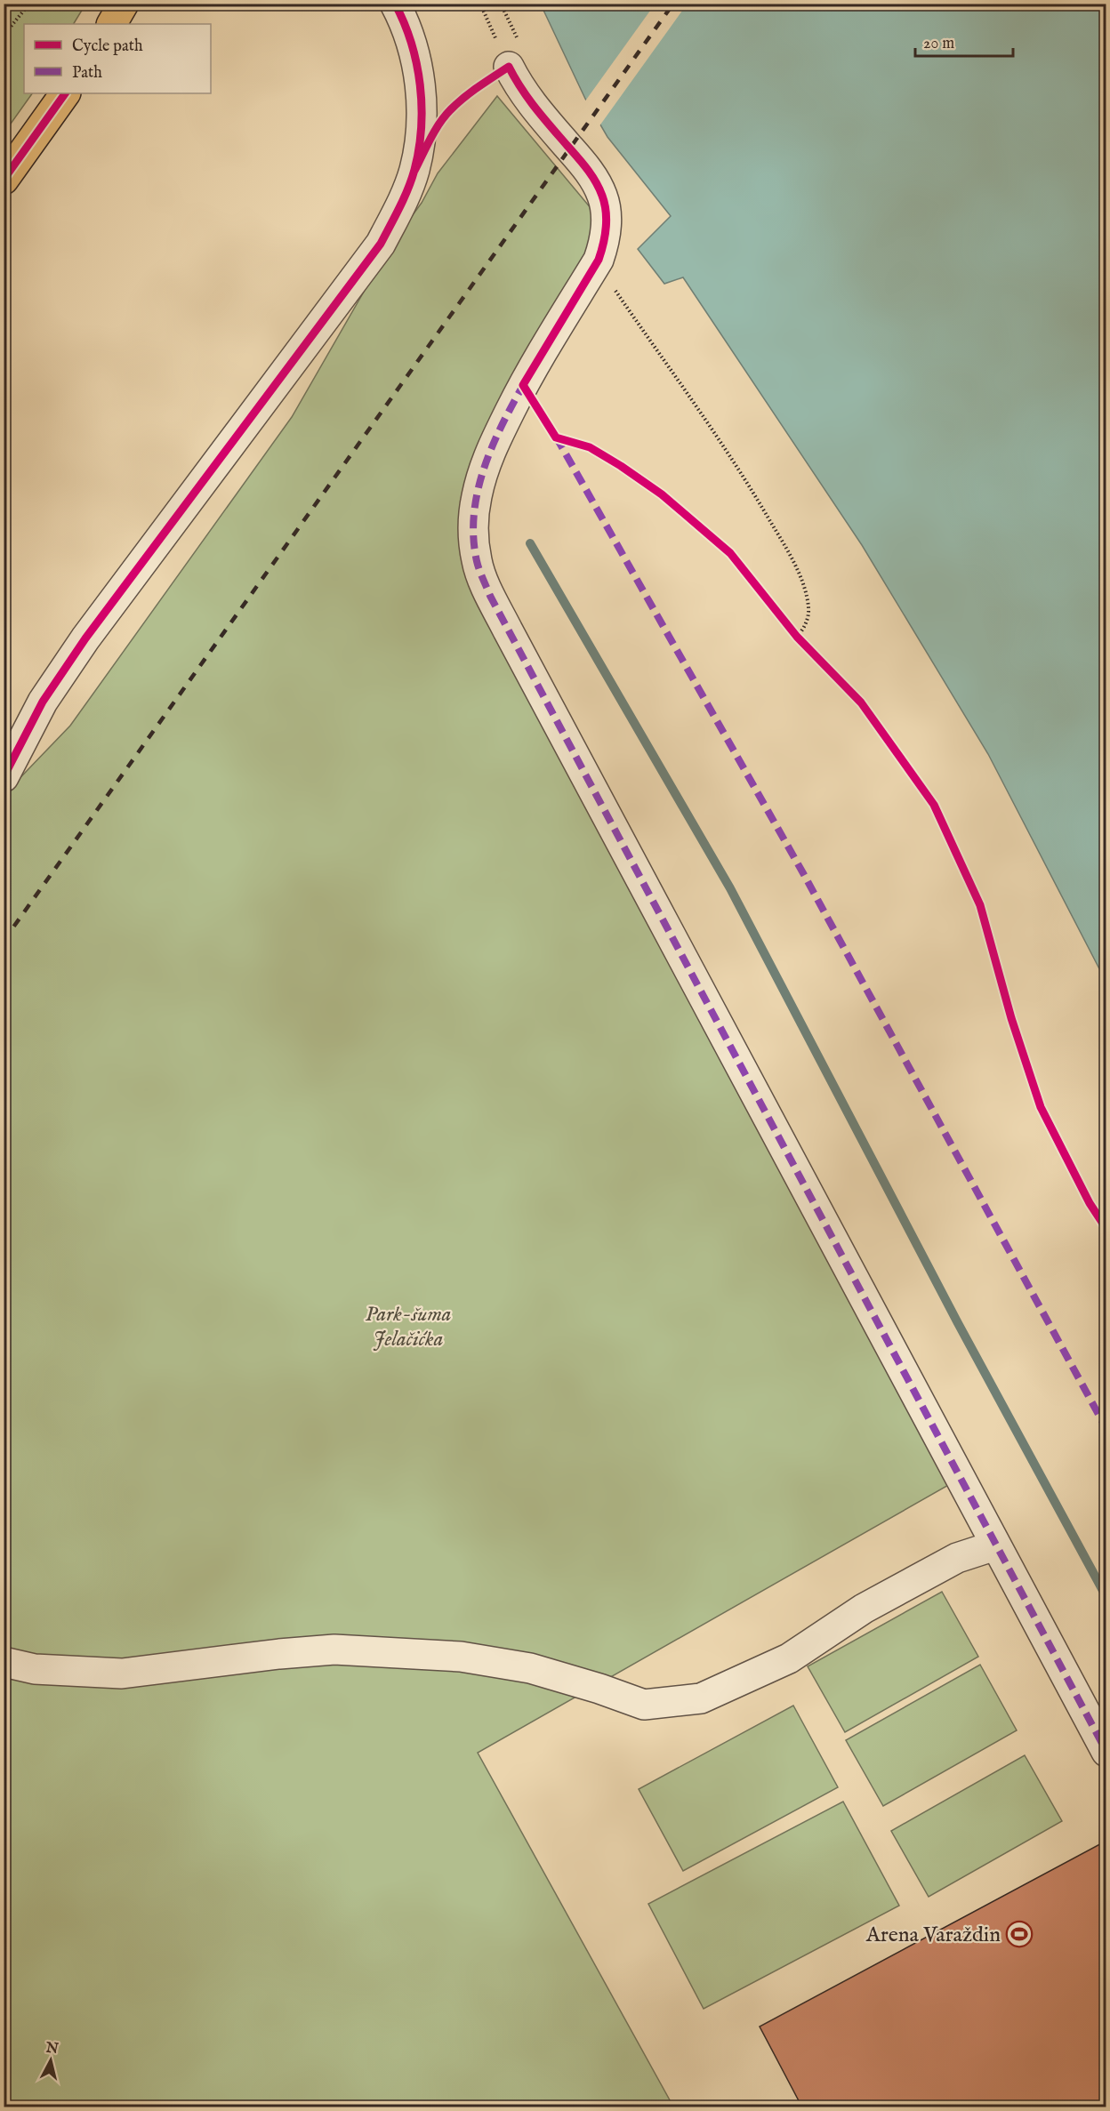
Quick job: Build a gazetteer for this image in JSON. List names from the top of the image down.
{
  "parks": ["Park-šuma Jelačićka"],
  "places": {
    "sports": ["Arena Varaždin"]
  },
  "legend": ["Cycle path", "Path"],
  "scale_bar": "20 m",
  "north": "top"
}
